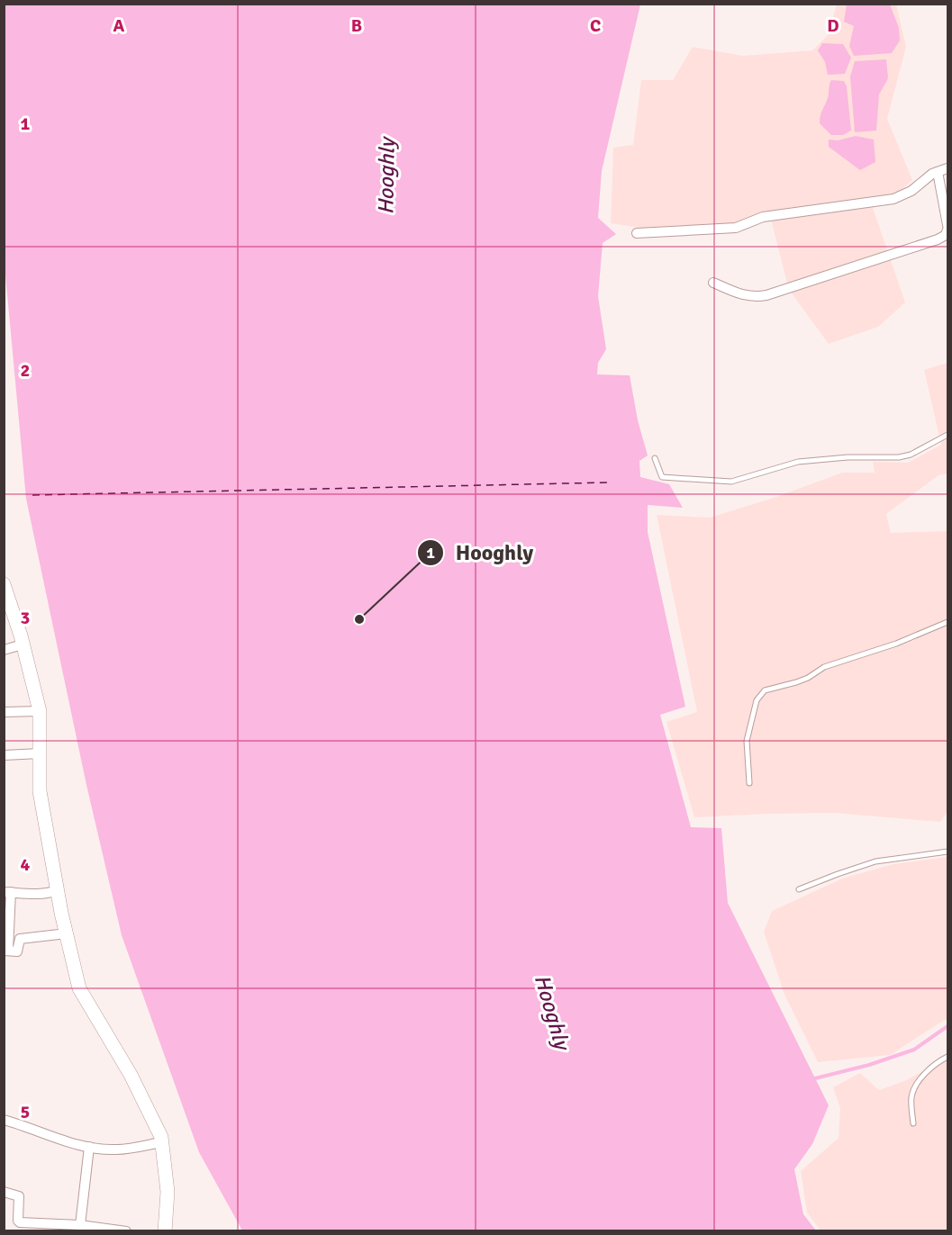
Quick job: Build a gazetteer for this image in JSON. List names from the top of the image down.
{
  "water": ["Hooghly"],
  "places": ["Hooghly"],
  "grid": {
    "columns": [
      "A",
      "B",
      "C",
      "D"
    ],
    "rows": [
      "1",
      "2",
      "3",
      "4",
      "5"
    ]
  }
}
